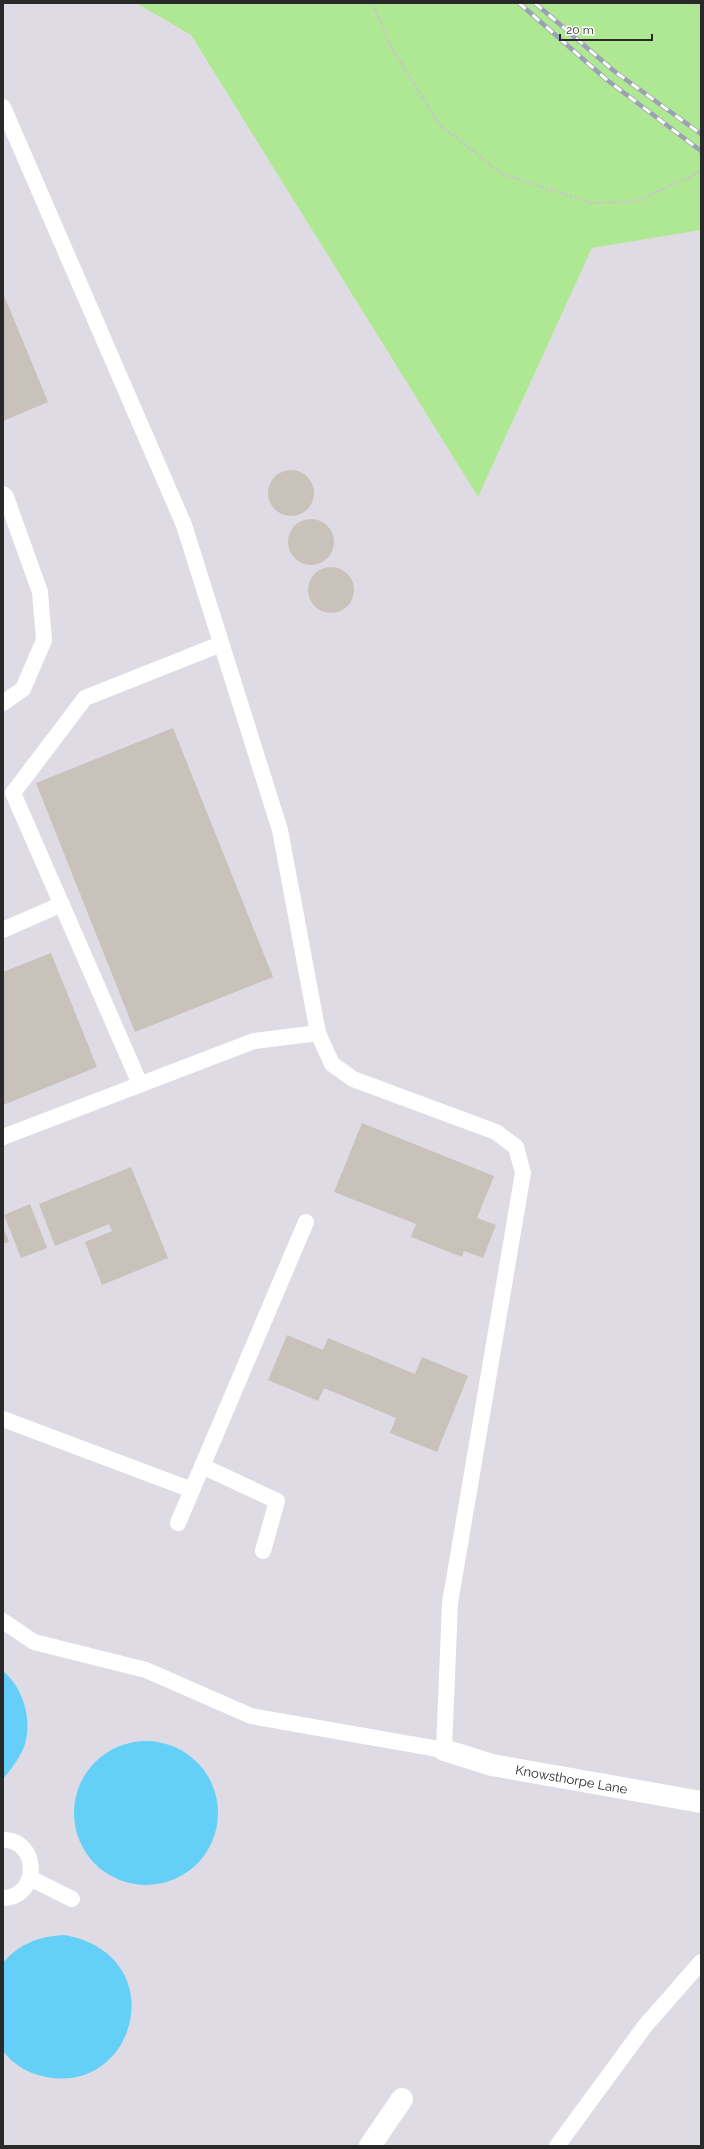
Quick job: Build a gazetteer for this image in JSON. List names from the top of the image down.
{
  "streets": {
    "street": ["Knowsthorpe Lane"]
  },
  "scale_bar": "20 m"
}
